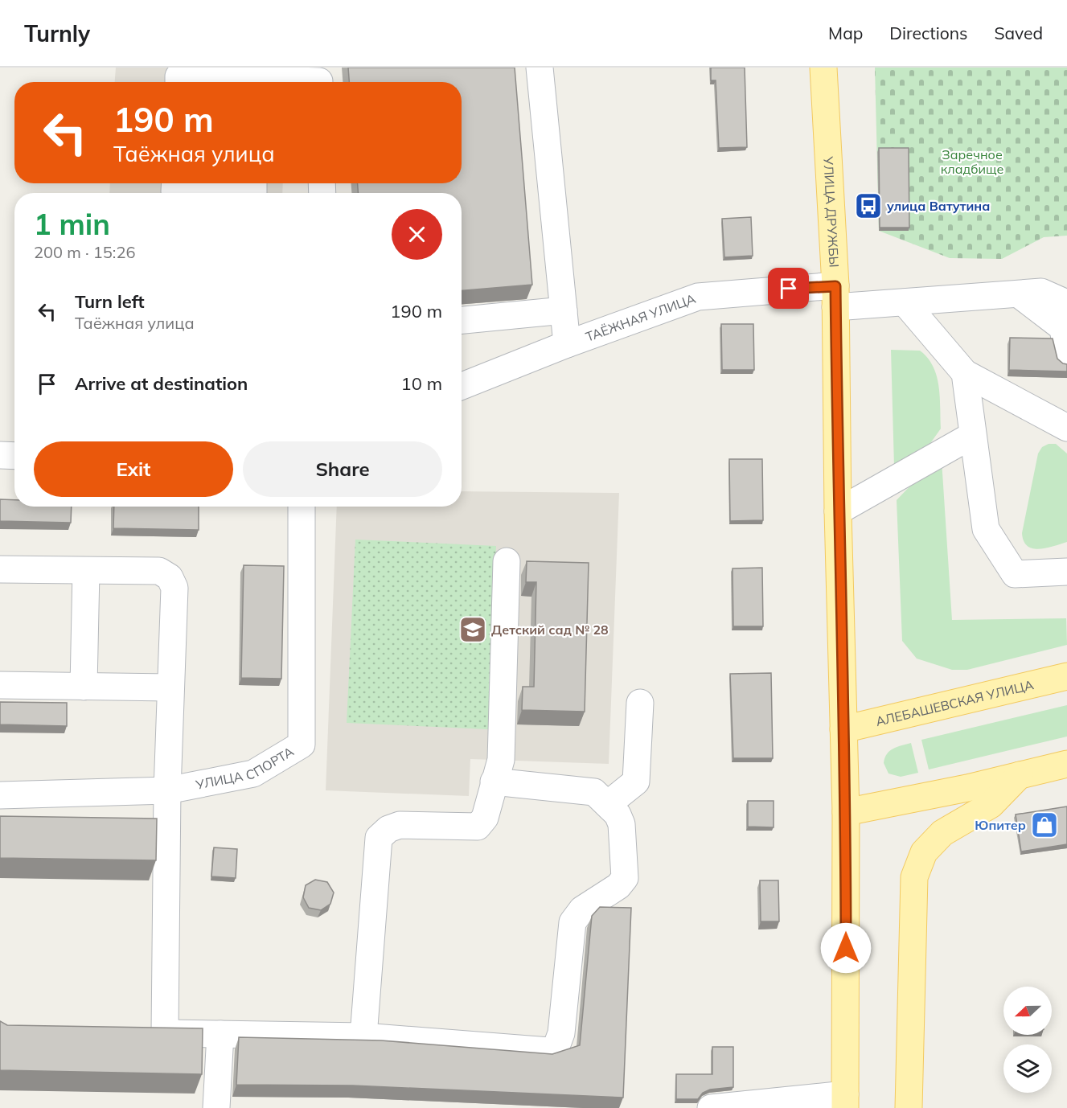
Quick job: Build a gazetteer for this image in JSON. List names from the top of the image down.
{
  "streets": {
    "main road": ["УЛИЦА ДРУЖБЫ", "АЛЕБАШЕВСКАЯ УЛИЦА"],
    "street": ["ТАЁЖНАЯ УЛИЦА", "УЛИЦА СПОРТА"]
  },
  "crossings": [
    ["УЛИЦА ДРУЖБЫ", "ТАЁЖНАЯ УЛИЦА"],
    ["УЛИЦА ДРУЖБЫ", "АЛЕБАШЕВСКАЯ УЛИЦА"]
  ],
  "parks": ["Заречное кладбище"],
  "places": {
    "bus stop": ["улица Ватутина"],
    "school or university": ["Детский сад № 28"],
    "shop": ["Юпитер"]
  },
  "north": "left",
  "page": {
    "header": "Turnly",
    "nav": ["Map", "Directions", "Saved"],
    "turn": ["190 m", "Таёжная улица"],
    "heading": ["1 min", "200 m · 15:26"],
    "list": [
      {
        "name": "Turn left",
        "note": "Таёжная улица",
        "value": "190 m"
      },
      {
        "name": "Arrive at destination",
        "value": "10 m"
      }
    ],
    "buttons": ["Exit", "Share"]
  }
}
